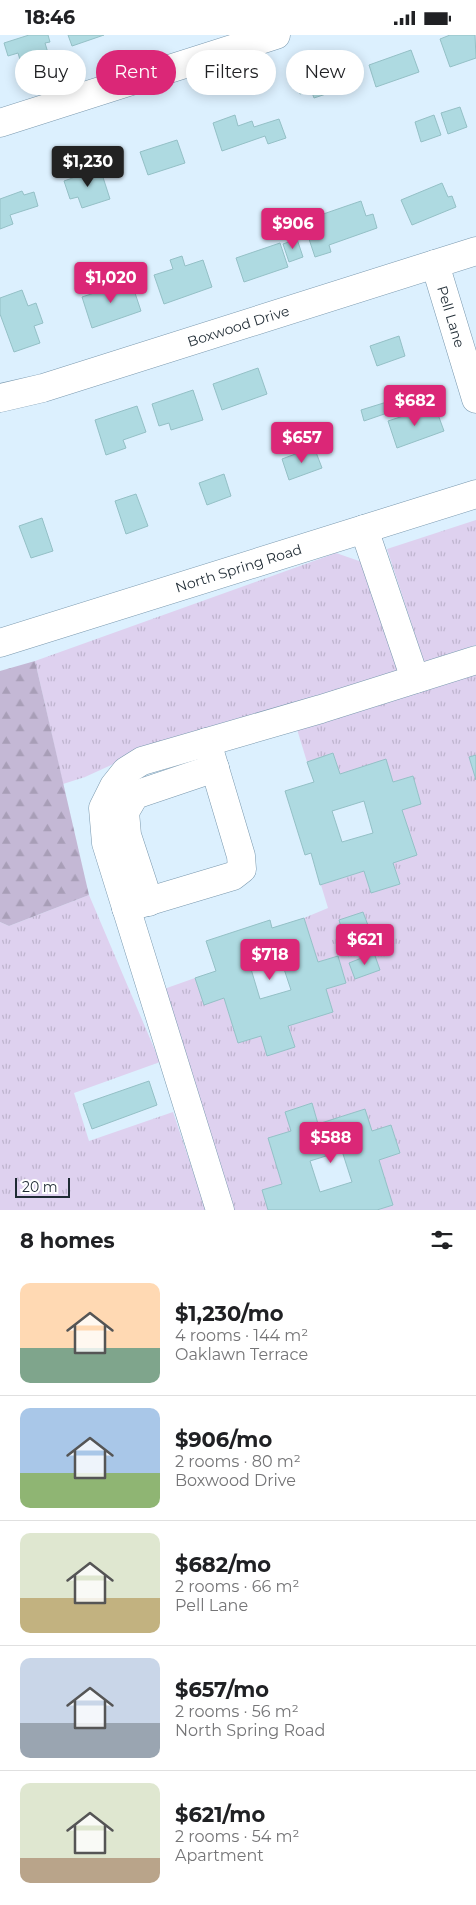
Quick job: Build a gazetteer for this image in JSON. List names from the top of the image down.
{
  "streets": {
    "street": ["Pell Lane", "Boxwood Drive", "North Spring Road"]
  },
  "crossings": [
    ["Pell Lane", "Boxwood Drive"]
  ],
  "scale_bar": "20 m",
  "page": {
    "status": "18:46",
    "chip": [
      "Buy",
      "Rent",
      "Filters",
      "New"
    ],
    "price": [
      "$1,230",
      "$906",
      "$1,020",
      "$682",
      "$657",
      "$621",
      "$718",
      "$588"
    ],
    "scale": "20 m",
    "heading": "8 homes",
    "list": [
      {
        "name": "$1,230/mo",
        "note": "4 rooms · 144 m² · Oaklawn Terrace"
      },
      {
        "name": "$906/mo",
        "note": "2 rooms · 80 m² · Boxwood Drive"
      },
      {
        "name": "$682/mo",
        "note": "2 rooms · 66 m² · Pell Lane"
      },
      {
        "name": "$657/mo",
        "note": "2 rooms · 56 m² · North Spring Road"
      },
      {
        "name": "$621/mo",
        "note": "2 rooms · 54 m² · Apartment"
      }
    ]
  }
}
